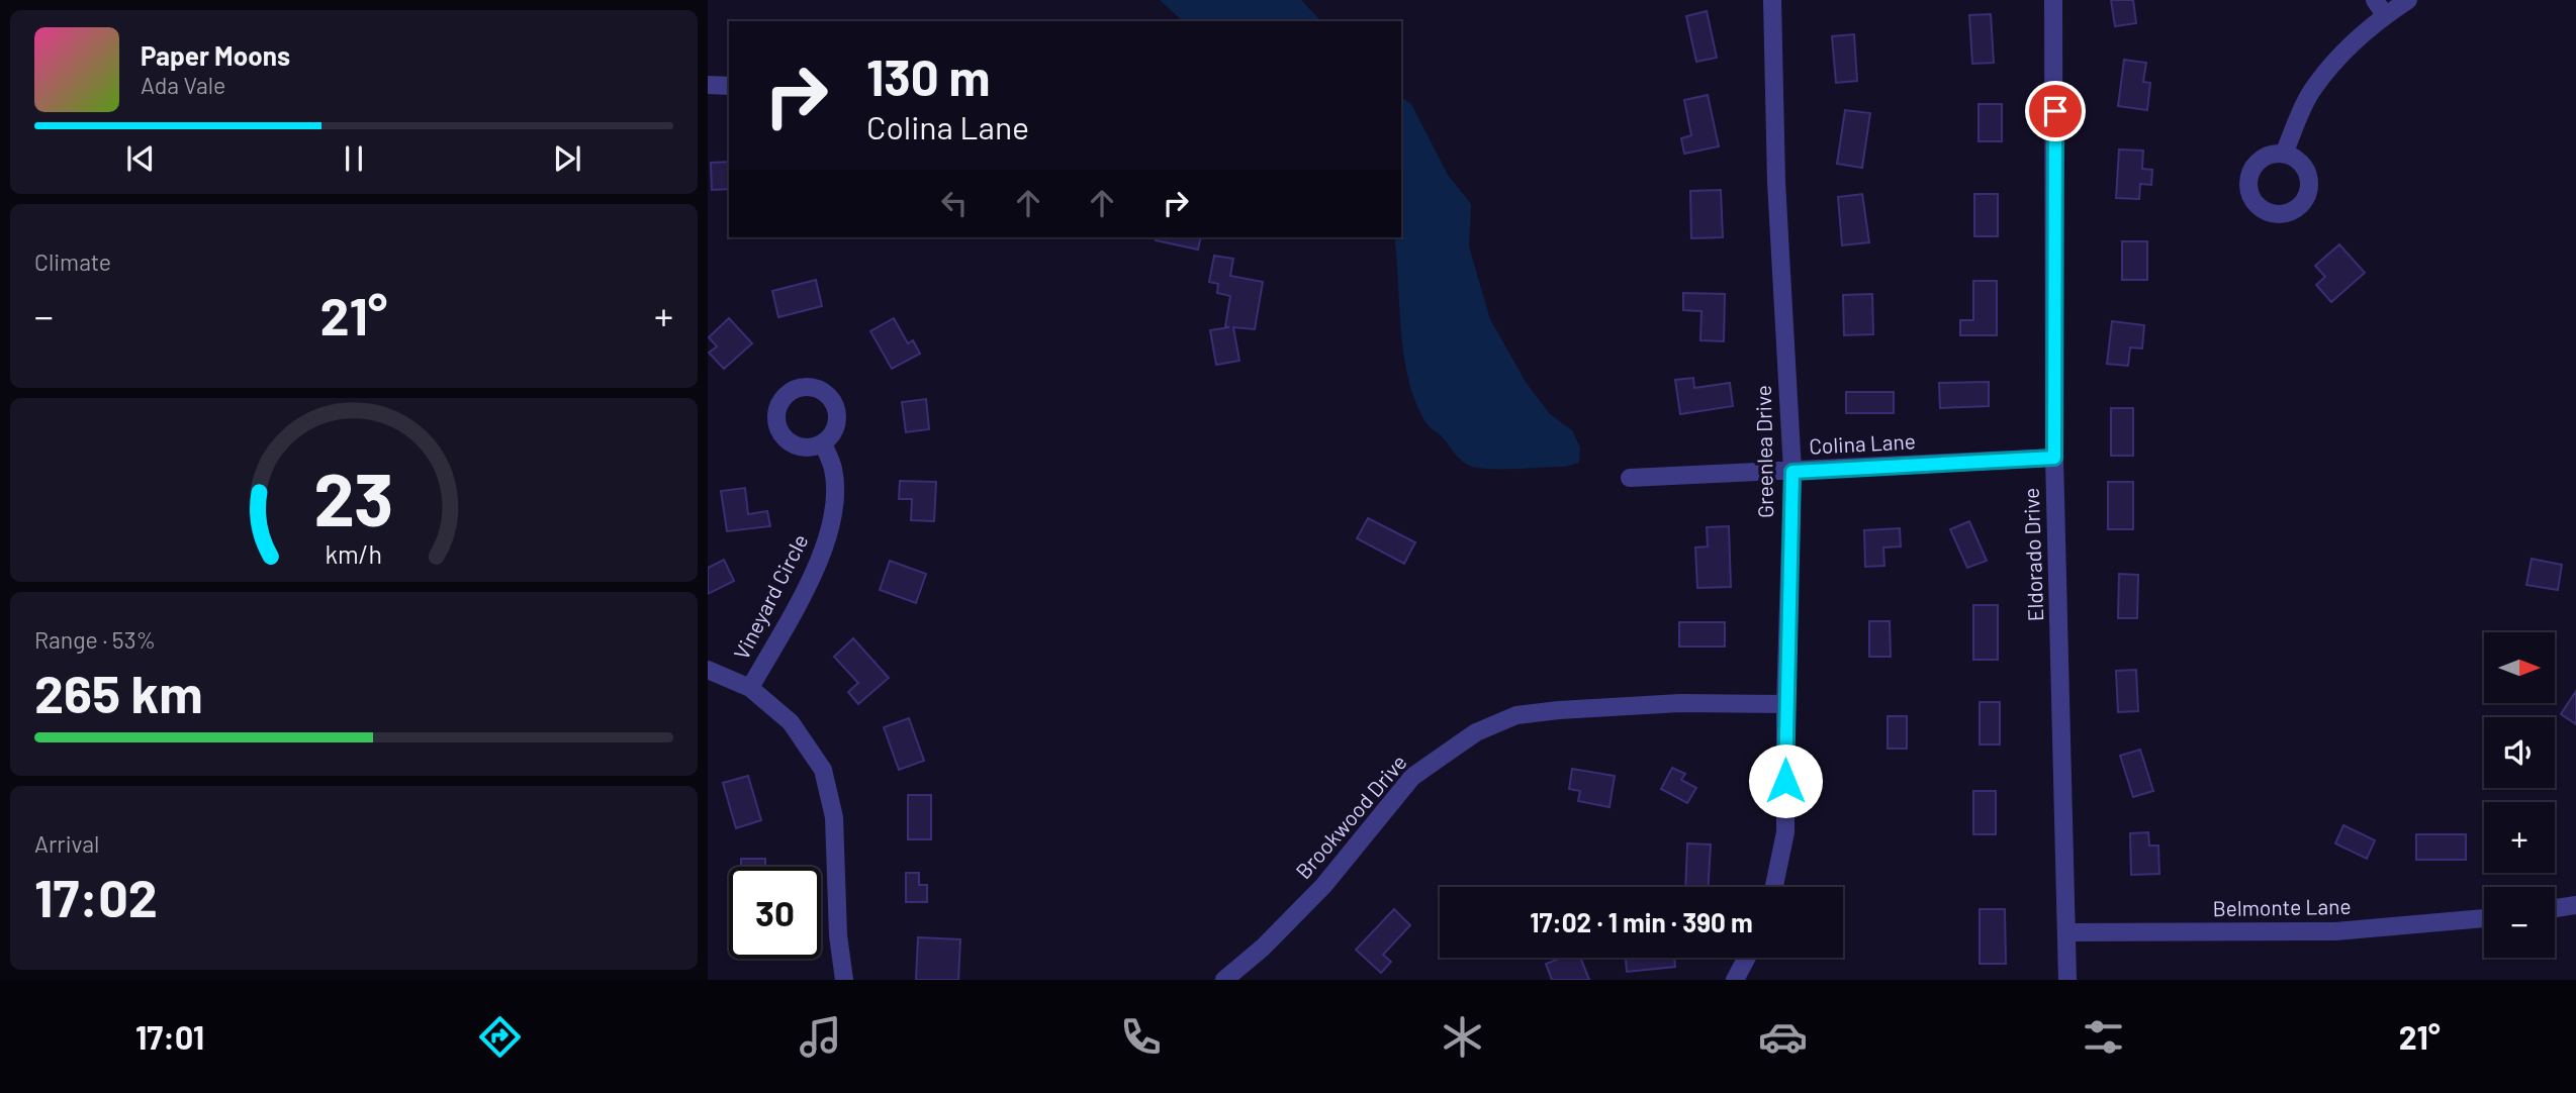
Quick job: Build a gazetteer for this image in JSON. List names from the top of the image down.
{
  "streets": {
    "street": [
      "Colina Lane",
      "Greenlea Drive",
      "Eldorado Drive",
      "Vineyard Circle",
      "Brookwood Drive",
      "Belmonte Lane"
    ]
  },
  "crossings": [
    ["Colina Lane", "Greenlea Drive"],
    ["Colina Lane", "Eldorado Drive"],
    ["Greenlea Drive", "Brookwood Drive"],
    ["Eldorado Drive", "Belmonte Lane"]
  ],
  "north": "right",
  "page": {
    "turn": ["130 m", "Colina Lane"],
    "song": ["Paper Moons", "Ada Vale"],
    "tile": [
      "Climate",
      ["Range · 53%", "265 km"],
      ["Arrival", "17:02"]
    ],
    "heat": ["−", "21°", "+"],
    "map_buttons": ["+", "−"],
    "limit": "30",
    "trip": "17:02 · 1 min · 390 m",
    "tabs": ["17:01", "21°"],
    "gauge": ["23", "km/h"]
  }
}
